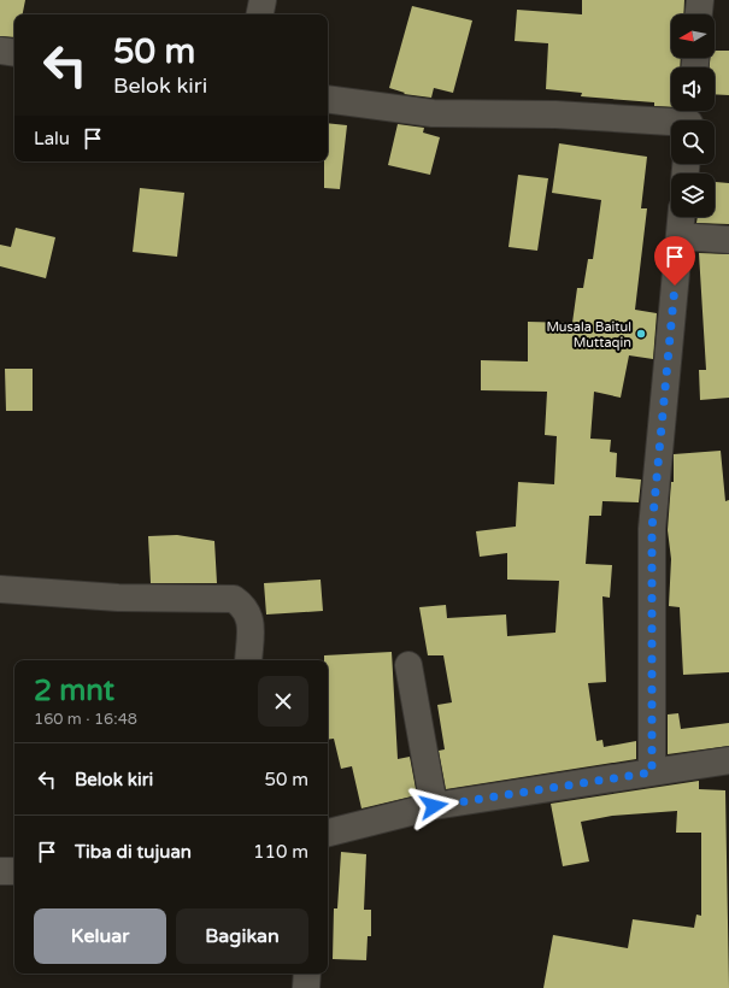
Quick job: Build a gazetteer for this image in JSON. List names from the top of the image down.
{
  "places": ["Musala Baitul Muttaqin"],
  "north": "left",
  "page": {
    "turn": ["50 m", "Belok kiri"],
    "then": "Lalu",
    "heading": ["2 mnt", "160 m · 16:48"],
    "list": [
      {
        "name": "Belok kiri",
        "value": "50 m"
      },
      {
        "name": "Tiba di tujuan",
        "value": "110 m"
      }
    ],
    "buttons": ["Keluar", "Bagikan"]
  }
}
